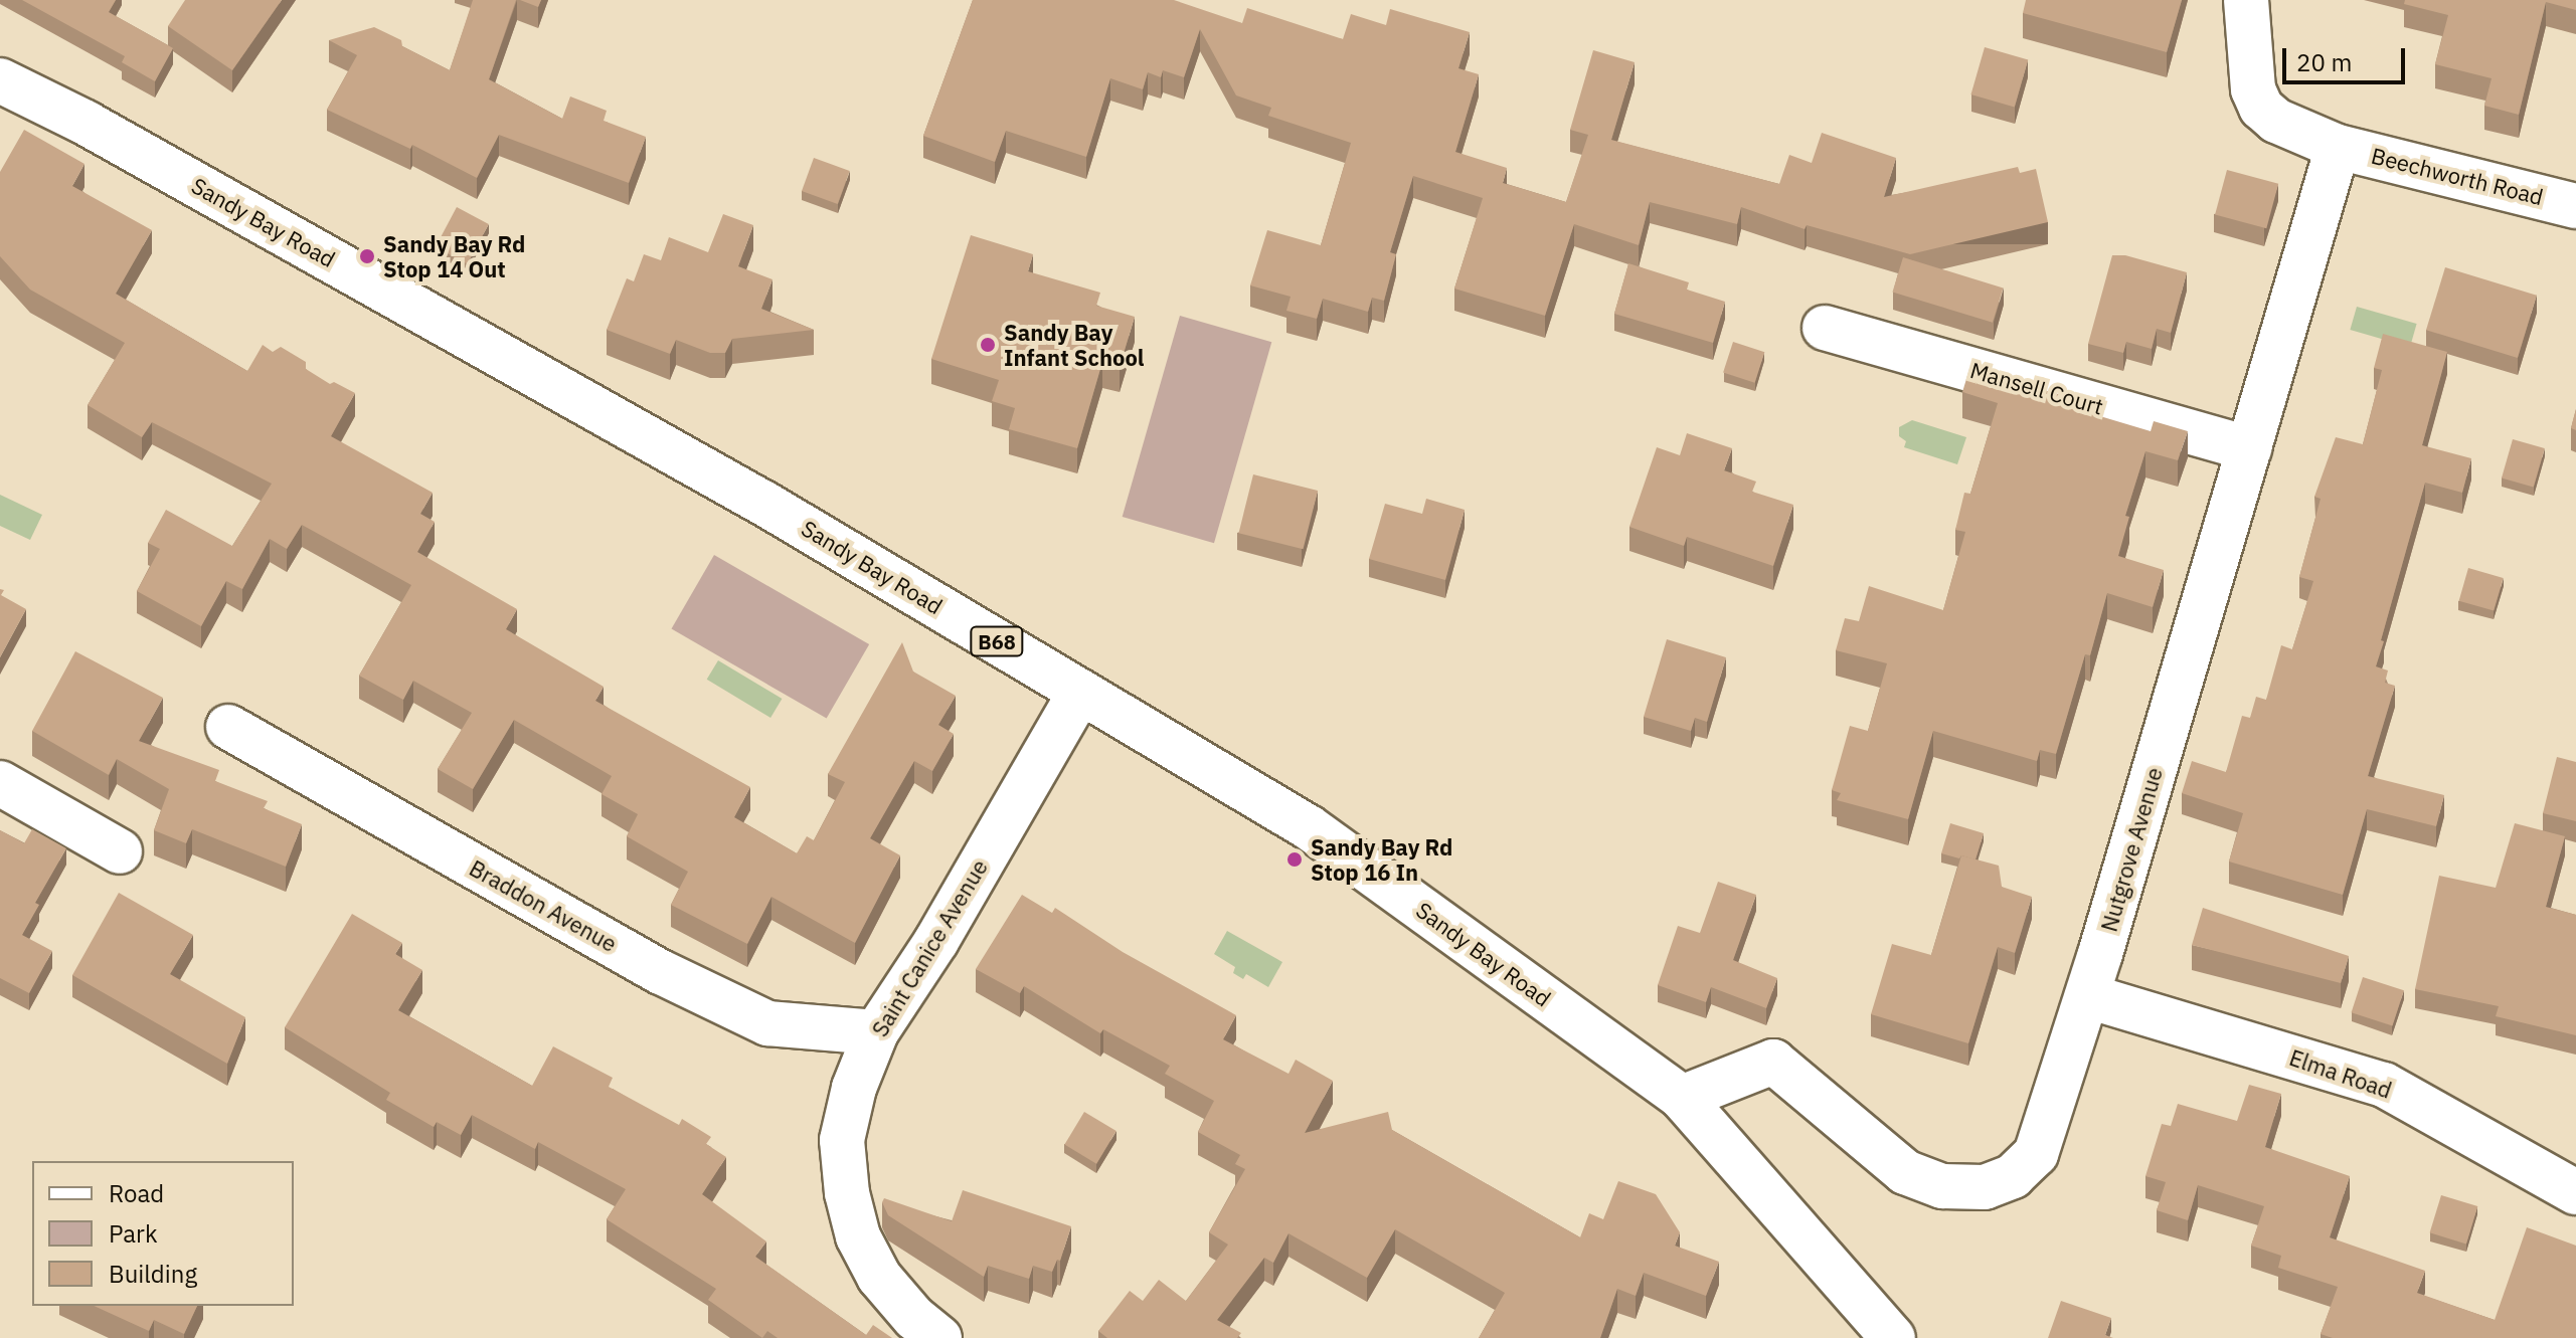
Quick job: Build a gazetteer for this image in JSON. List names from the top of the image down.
{
  "streets": {
    "street": [
      "Beechworth Road",
      "Sandy Bay Road",
      "Mansell Court",
      "B68",
      "Nutgrove Avenue",
      "Braddon Avenue",
      "Saint Canice Avenue",
      "Elma Road"
    ]
  },
  "crossings": [
    ["Beechworth Road", "Nutgrove Avenue"],
    ["Sandy Bay Road", "Nutgrove Avenue"],
    ["Sandy Bay Road", "Saint Canice Avenue"],
    ["Mansell Court", "Nutgrove Avenue"],
    ["Nutgrove Avenue", "Elma Road"],
    ["Braddon Avenue", "Saint Canice Avenue"]
  ],
  "places": ["Sandy Bay Rd Stop 14 Out", "Sandy Bay Infant School", "Sandy Bay Rd Stop 16 In"],
  "legend": ["Road", "Park", "Building"],
  "scale_bar": "20 m"
}
